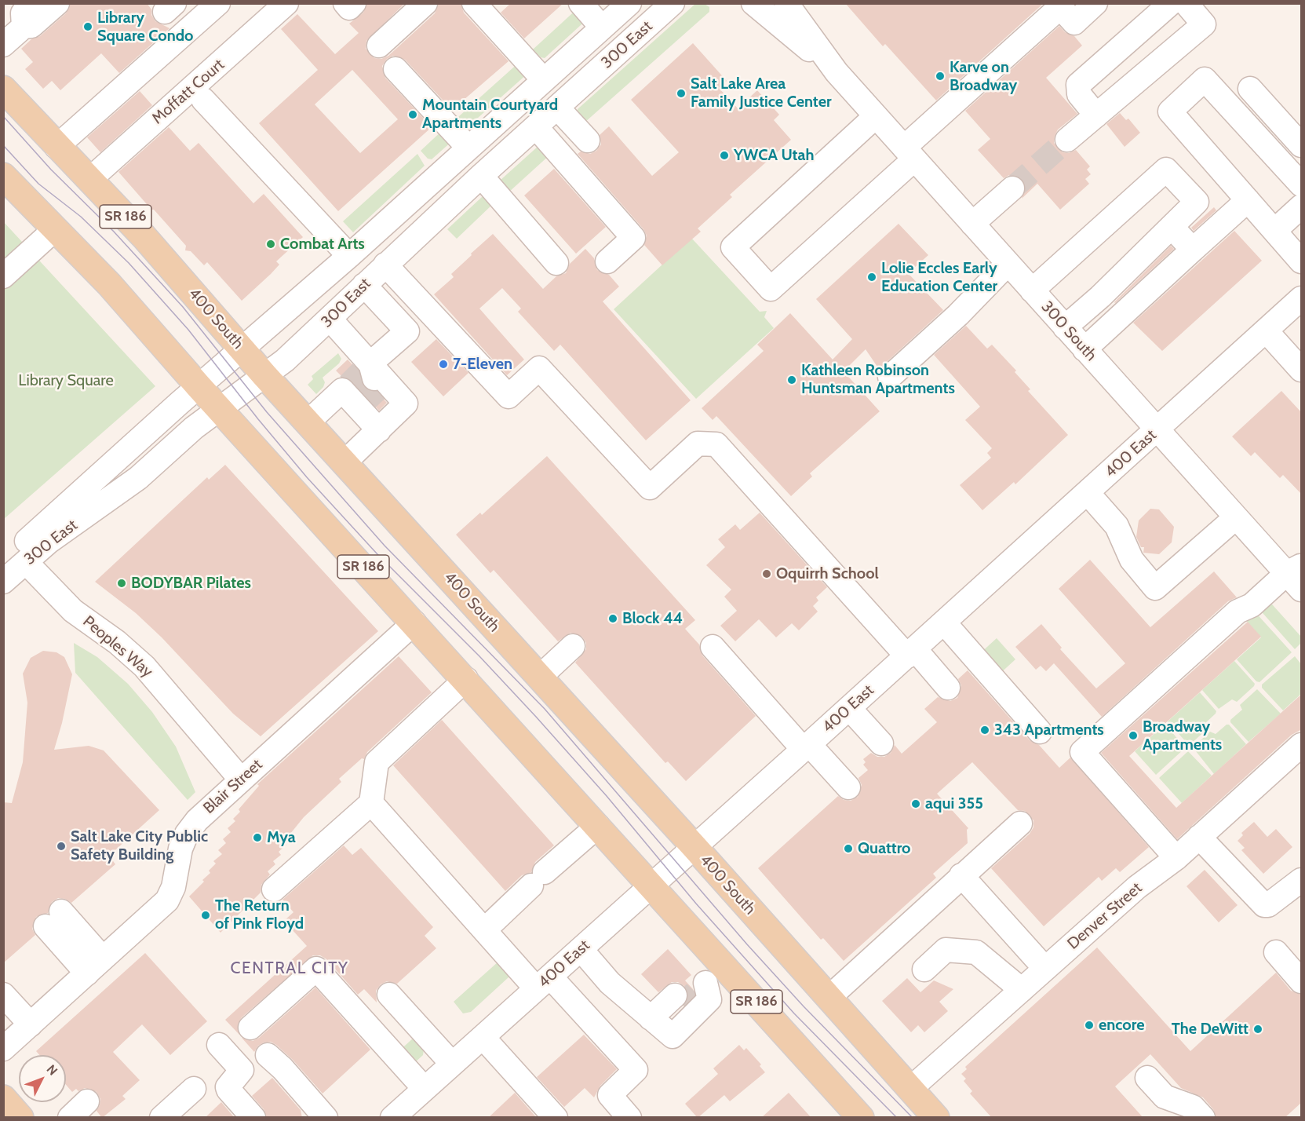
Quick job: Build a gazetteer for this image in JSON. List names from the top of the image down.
{
  "streets": {
    "main road": ["SR 186", "400 South"],
    "street": [
      "300 East",
      "Moffatt Court",
      "300 South",
      "400 East",
      "Peoples Way",
      "Blair Street",
      "Denver Street"
    ]
  },
  "crossings": [
    ["300 East", "SR 186"],
    ["300 East", "400 South"],
    ["300 East", "Peoples Way"],
    ["Moffatt Court", "400 South"],
    ["SR 186", "400 East"],
    ["SR 186", "Blair Street"],
    ["400 South", "400 East"],
    ["400 South", "Denver Street"],
    ["300 South", "400 East"],
    ["Peoples Way", "Blair Street"]
  ],
  "districts": ["CENTRAL CITY"],
  "parks": ["Library Square"],
  "places": [
    "Library Square Condo",
    "Karve on Broadway",
    "Salt Lake Area Family Justice Center",
    "Mountain Courtyard Apartments",
    "YWCA Utah",
    "Combat Arts",
    "Lolie Eccles Early Education Center",
    "7-Eleven",
    "Kathleen Robinson Huntsman Apartments",
    "Oquirrh School",
    "BODYBAR Pilates",
    "Block 44",
    "343 Apartments",
    "Broadway Apartments",
    "aqui 355",
    "Mya",
    "Salt Lake City Public Safety Building",
    "Quattro",
    "The Return of Pink Floyd",
    "encore",
    "The DeWitt"
  ],
  "north": "top right"
}
